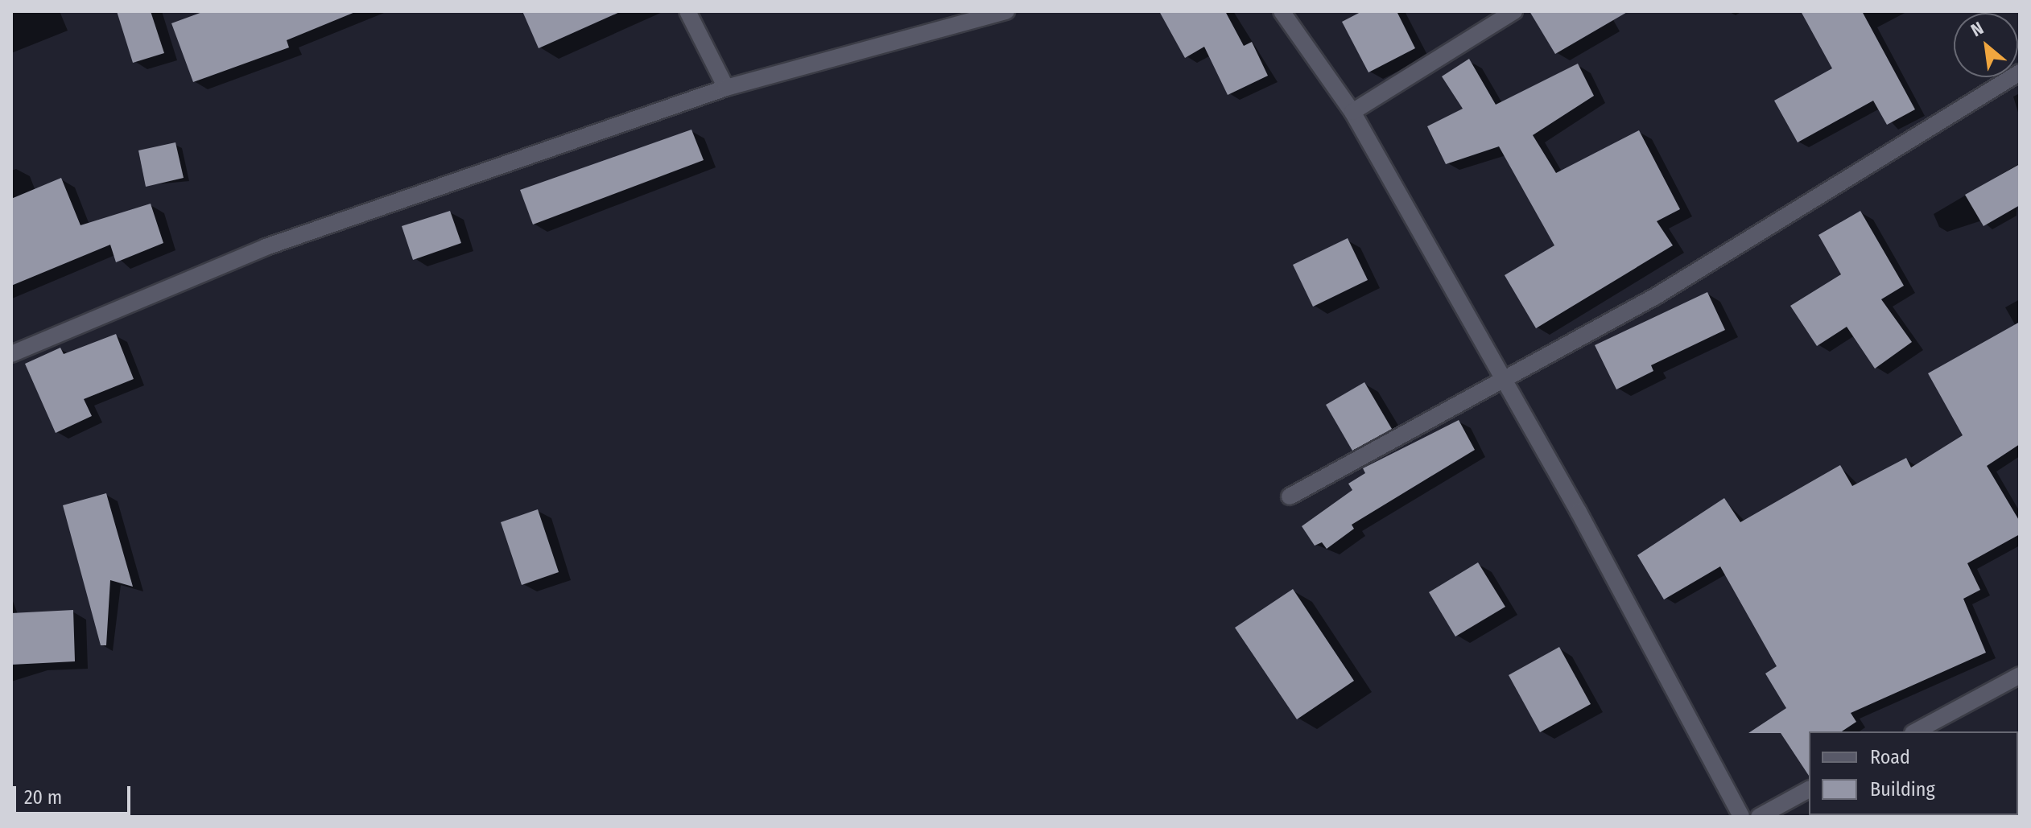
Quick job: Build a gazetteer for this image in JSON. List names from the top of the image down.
{
  "legend": ["Road", "Building"],
  "scale_bar": "20 m",
  "north": "top left"
}
